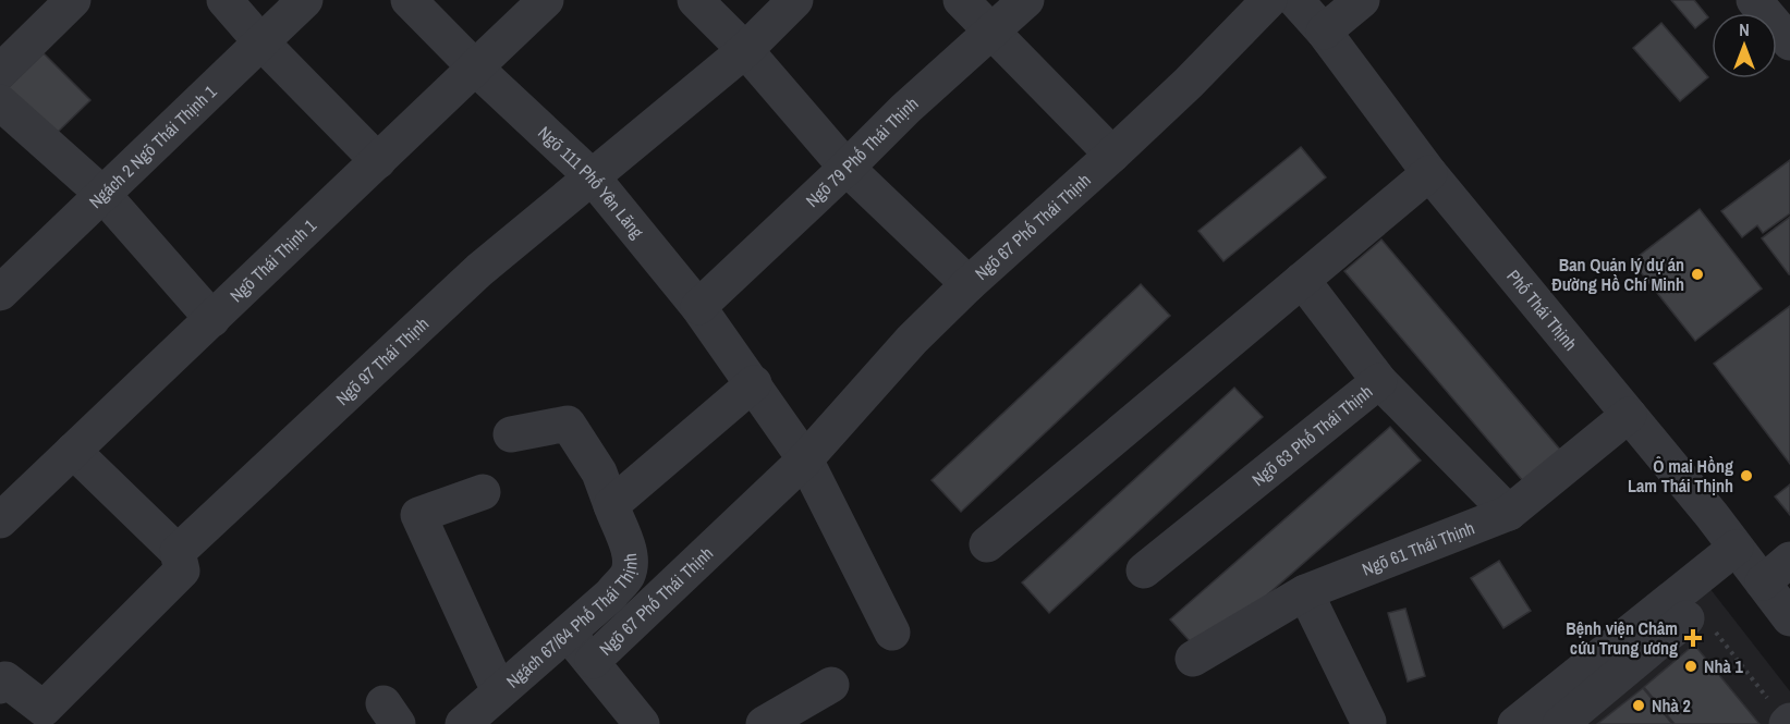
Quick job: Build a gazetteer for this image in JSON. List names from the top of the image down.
{
  "streets": {
    "street": [
      "Ngách 2 Ngõ Thái Thịnh 1",
      "Ngõ 79 Phố Thái Thịnh",
      "Ngõ 111 Phố Yên Lãng",
      "Ngõ 67 Phố Thái Thịnh",
      "Ngõ Thái Thịnh 1",
      "Phố Thái Thịnh",
      "Ngõ 97 Thái Thịnh",
      "Ngõ 63 Phố Thái Thịnh",
      "Ngõ 61 Thái Thịnh",
      "Ngách 67/64 Phố Thái Thịnh"
    ]
  },
  "crossings": [
    ["Ngõ 79 Phố Thái Thịnh", "Ngõ 111 Phố Yên Lãng"],
    ["Ngõ 111 Phố Yên Lãng", "Ngõ Thái Thịnh 1"],
    ["Ngõ 111 Phố Yên Lãng", "Ngõ 97 Thái Thịnh"],
    ["Phố Thái Thịnh", "Ngõ 61 Thái Thịnh"]
  ],
  "places": {
    "other": [
      "Ban Quản lý dự án Đường Hồ Chí Minh",
      "Ô mai Hồng Lam Thái Thịnh",
      "Nhà 1",
      "Nhà 2"
    ],
    "health": ["Bệnh viện Châm cứu Trung ương"]
  },
  "north": "top"
}
